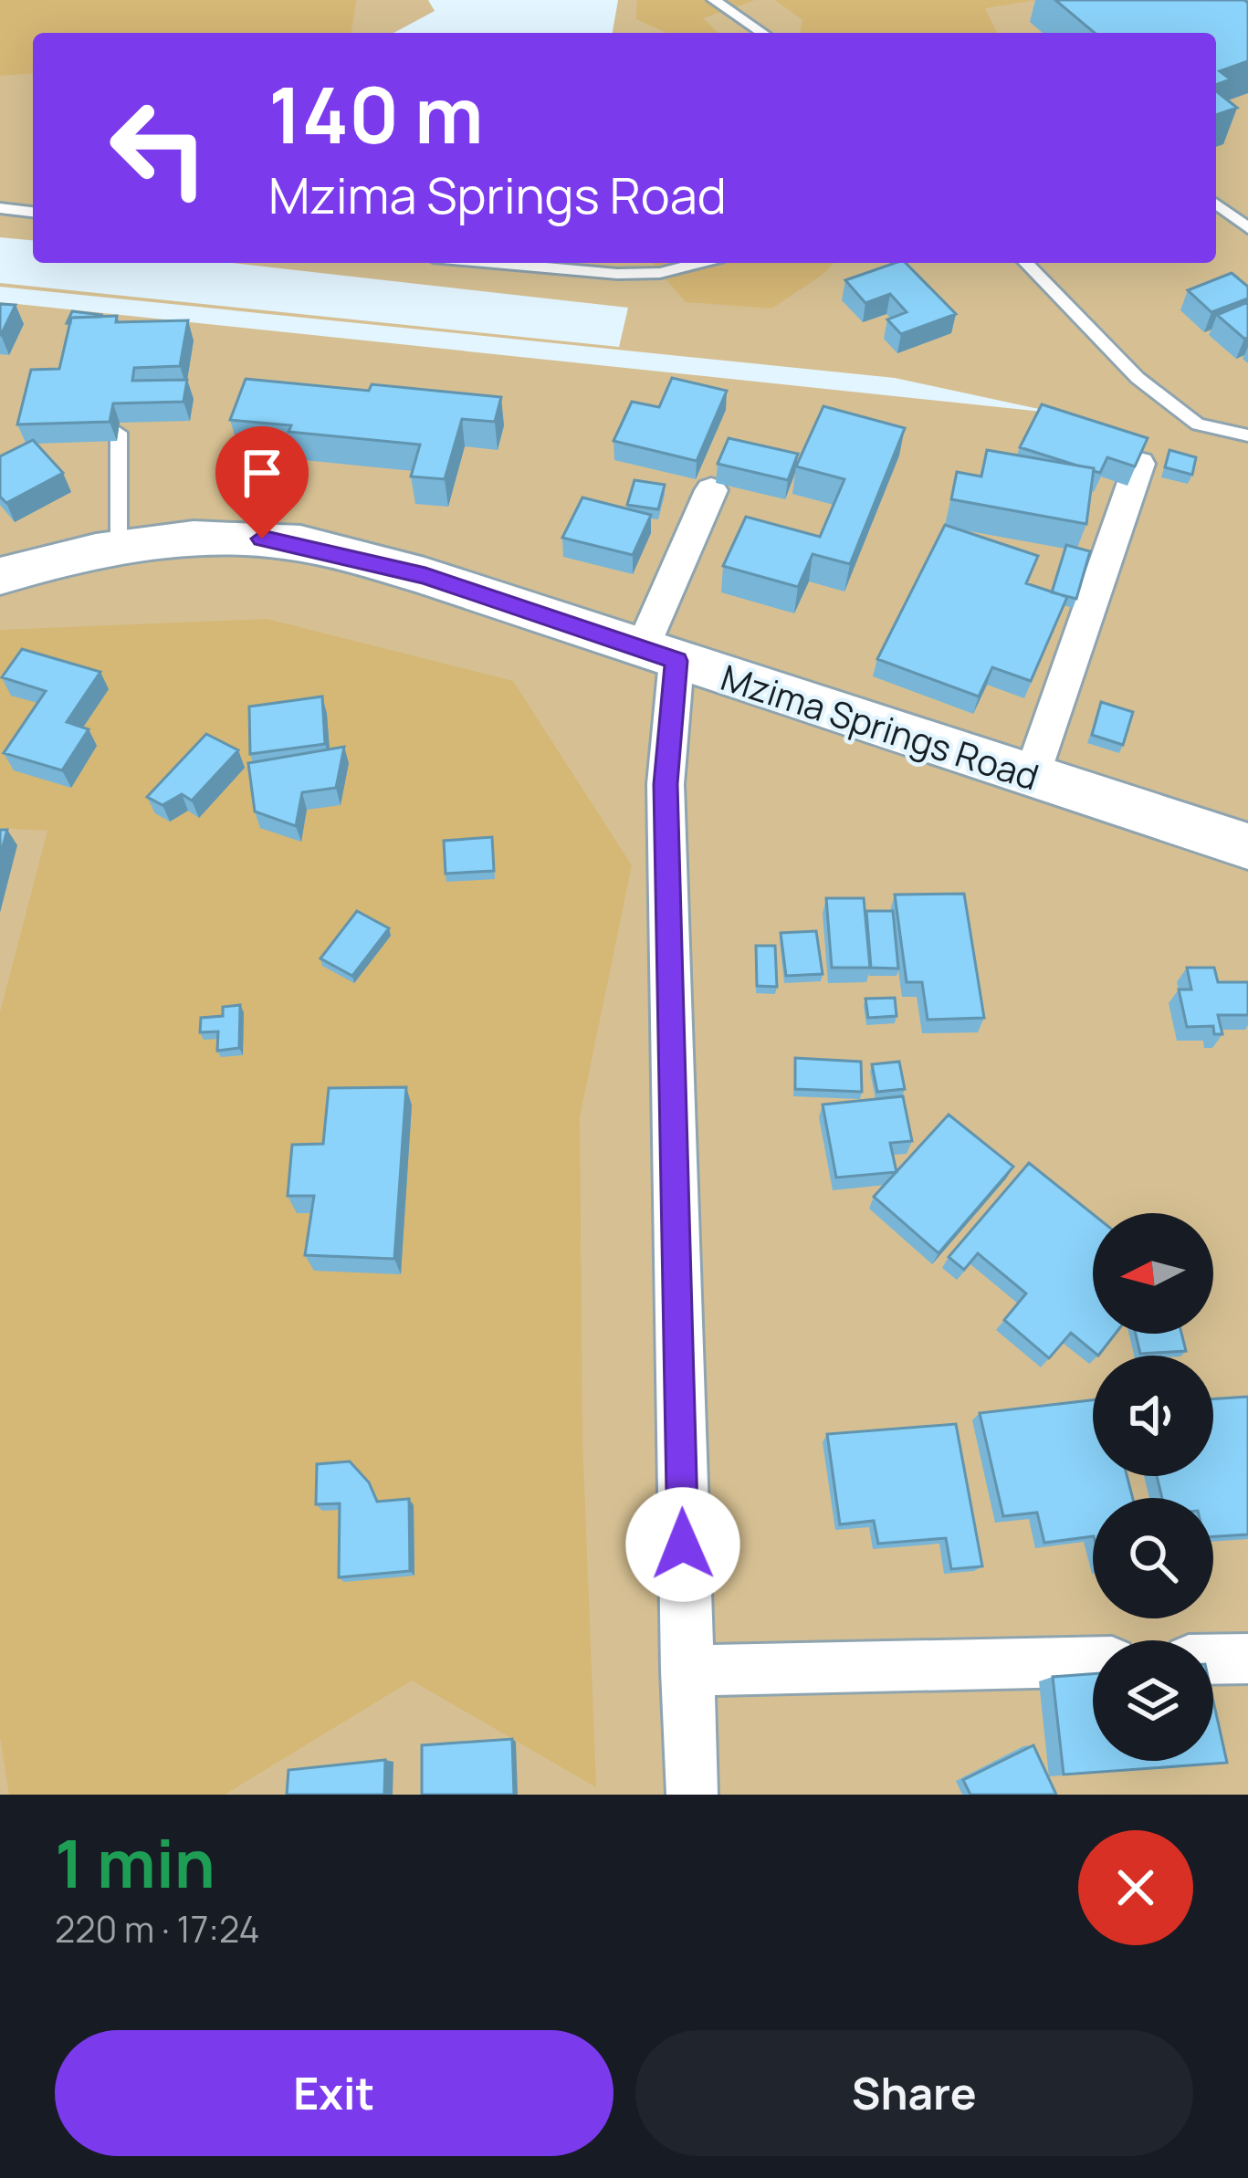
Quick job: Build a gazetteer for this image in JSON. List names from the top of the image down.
{
  "streets": {
    "street": ["Mzima Springs Road"]
  },
  "north": "left",
  "page": {
    "turn": ["140 m", "Mzima Springs Road"],
    "heading": ["1 min", "220 m · 17:24"],
    "buttons": ["Exit", "Share"]
  }
}
